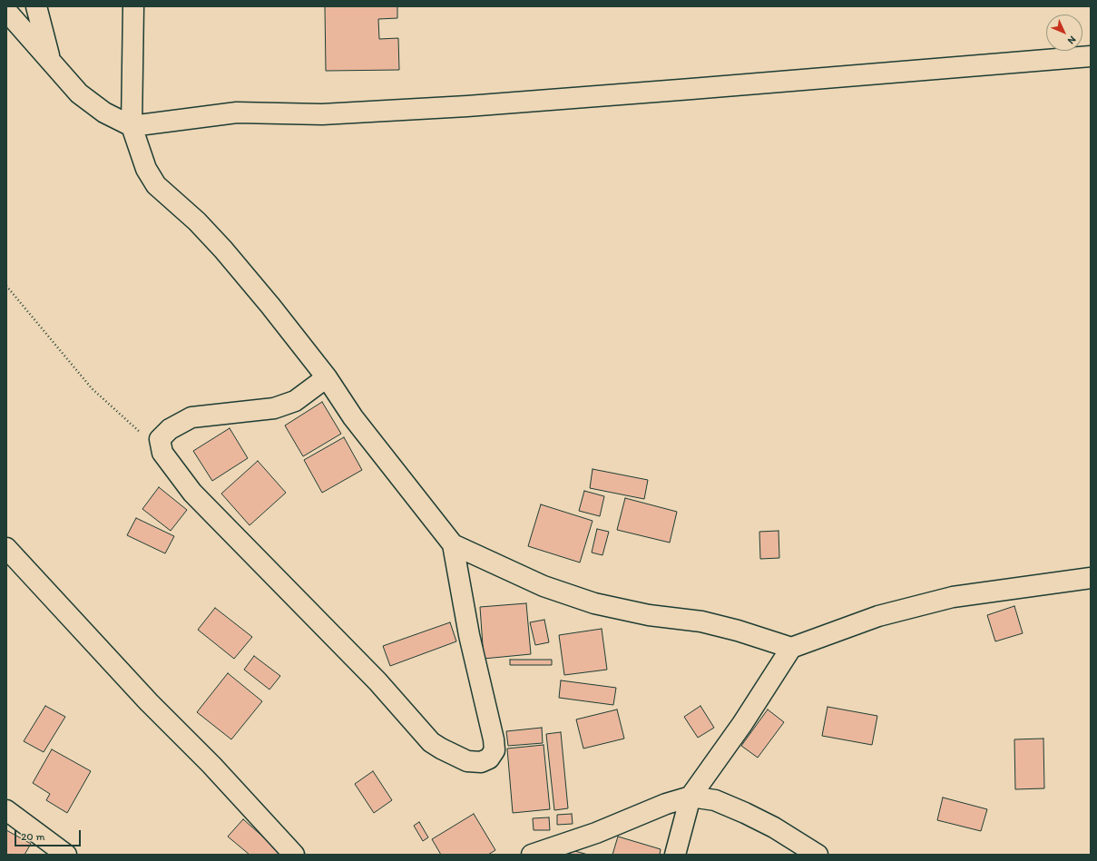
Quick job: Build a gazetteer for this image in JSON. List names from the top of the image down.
{
  "scale_bar": "20 m",
  "north": "bottom right"
}
